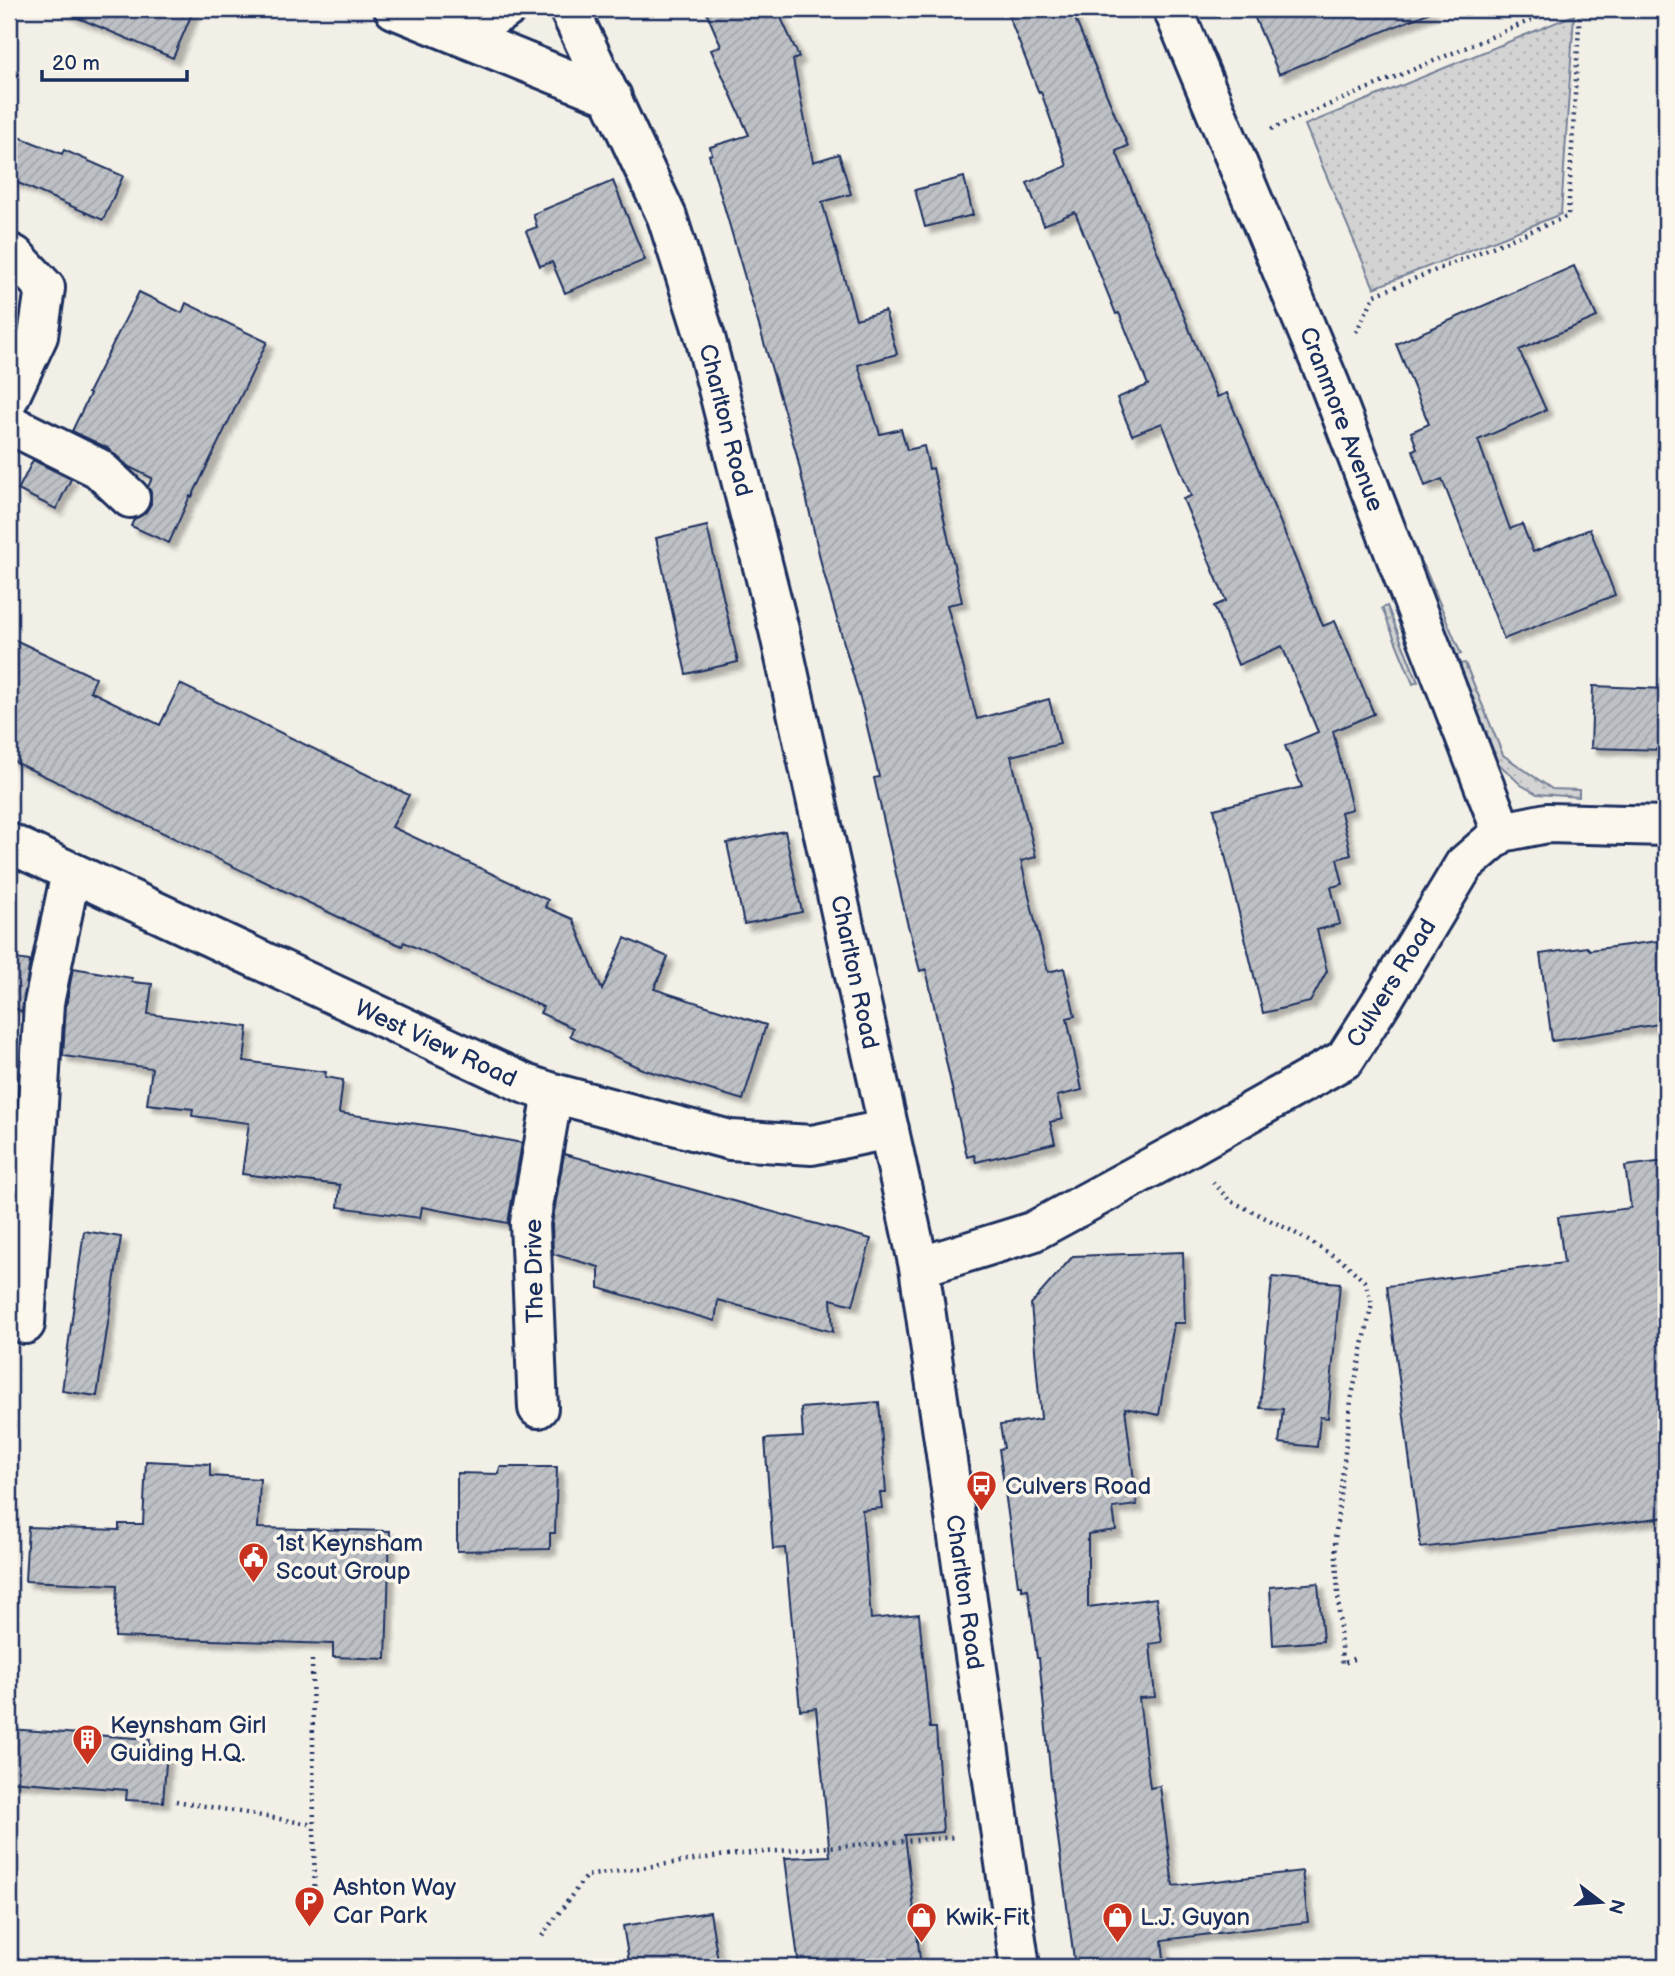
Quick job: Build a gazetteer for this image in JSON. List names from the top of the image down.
{
  "streets": {
    "street": [
      "Cranmore Avenue",
      "Charlton Road",
      "Culvers Road",
      "West View Road",
      "The Drive"
    ]
  },
  "crossings": [
    ["Cranmore Avenue", "Culvers Road"],
    ["Charlton Road", "Culvers Road"],
    ["Charlton Road", "West View Road"],
    ["West View Road", "The Drive"]
  ],
  "places": {
    "bus stop": ["Culvers Road"],
    "public building": ["1st Keynsham Scout Group"],
    "building": ["Keynsham Girl Guiding H.Q."],
    "parking": ["Ashton Way Car Park"],
    "shop": ["Kwik-Fit", "L.J. Guyan"]
  },
  "scale_bar": "20 m",
  "north": "right"
}
